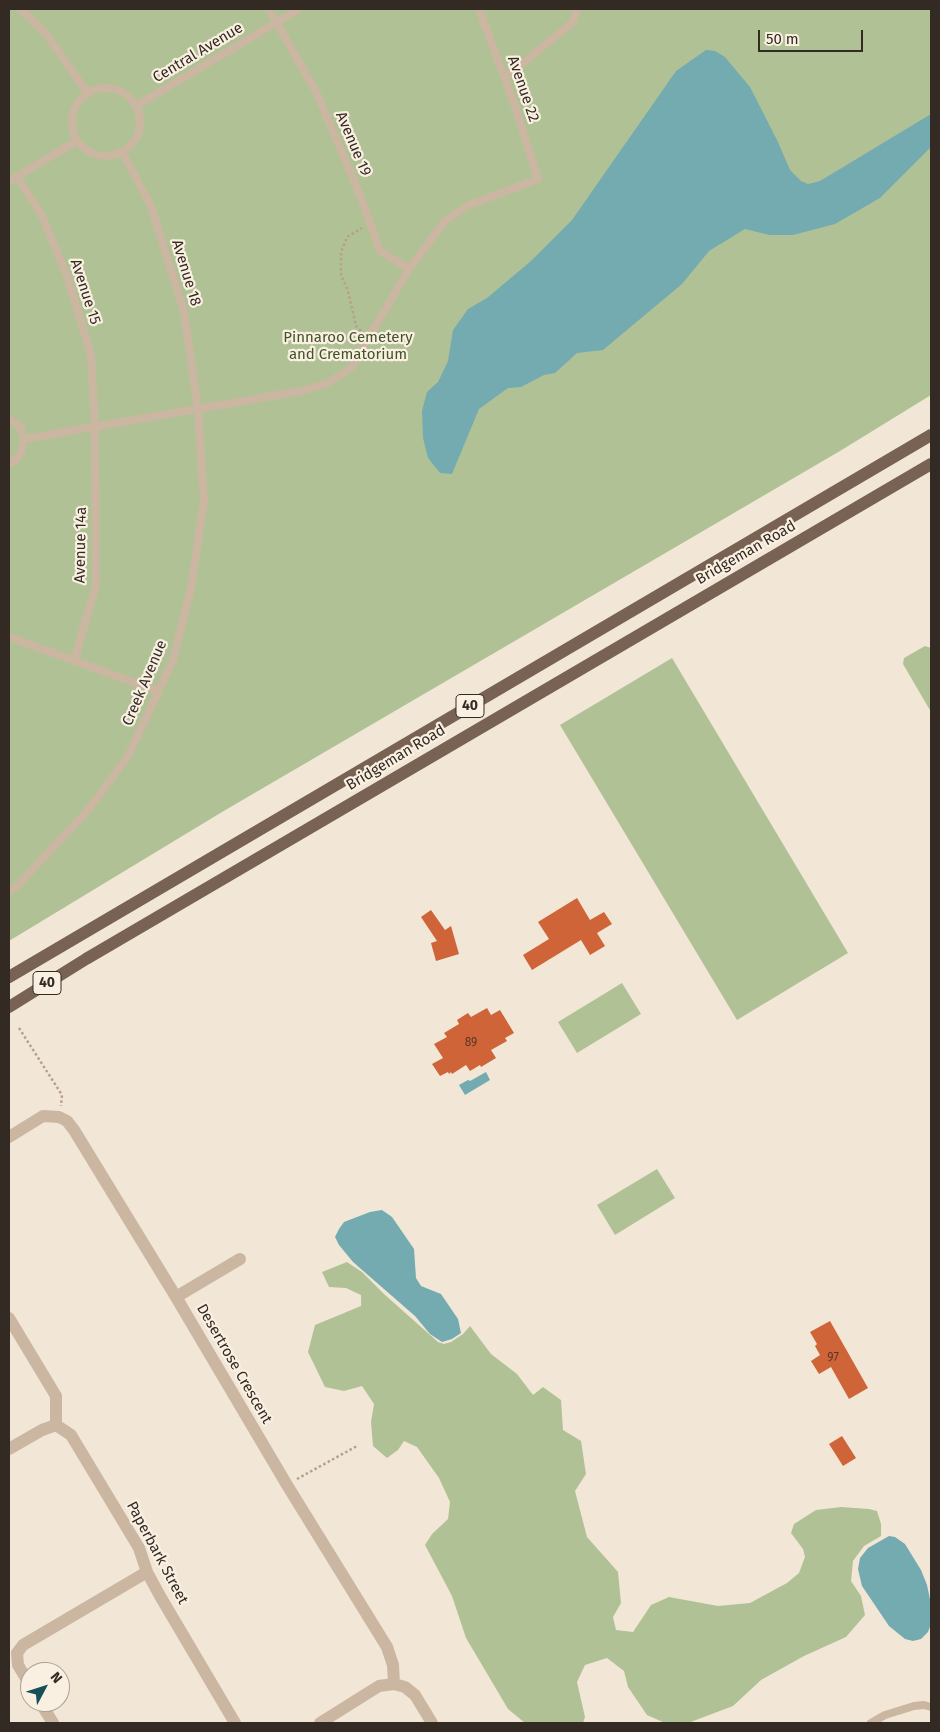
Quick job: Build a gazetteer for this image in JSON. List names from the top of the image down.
{
  "streets": {
    "main road": ["Bridgeman Road", "40"],
    "street": ["Desertrose Crescent", "Paperbark Street"],
    "lane": [
      "Central Avenue",
      "Avenue 22",
      "Avenue 19",
      "Avenue 18",
      "Avenue 15",
      "Avenue 14a",
      "Creek Avenue"
    ]
  },
  "crossings": [
    ["Central Avenue", "Avenue 19"],
    ["Central Avenue", "Avenue 18"],
    ["Avenue 22", "Avenue 19"],
    ["Avenue 18", "Creek Avenue"],
    ["Avenue 15", "Avenue 14a"]
  ],
  "parks": ["Pinnaroo Cemetery and Crematorium"],
  "house_numbers": ["89", "97"],
  "scale_bar": "50 m",
  "north": "top right"
}
